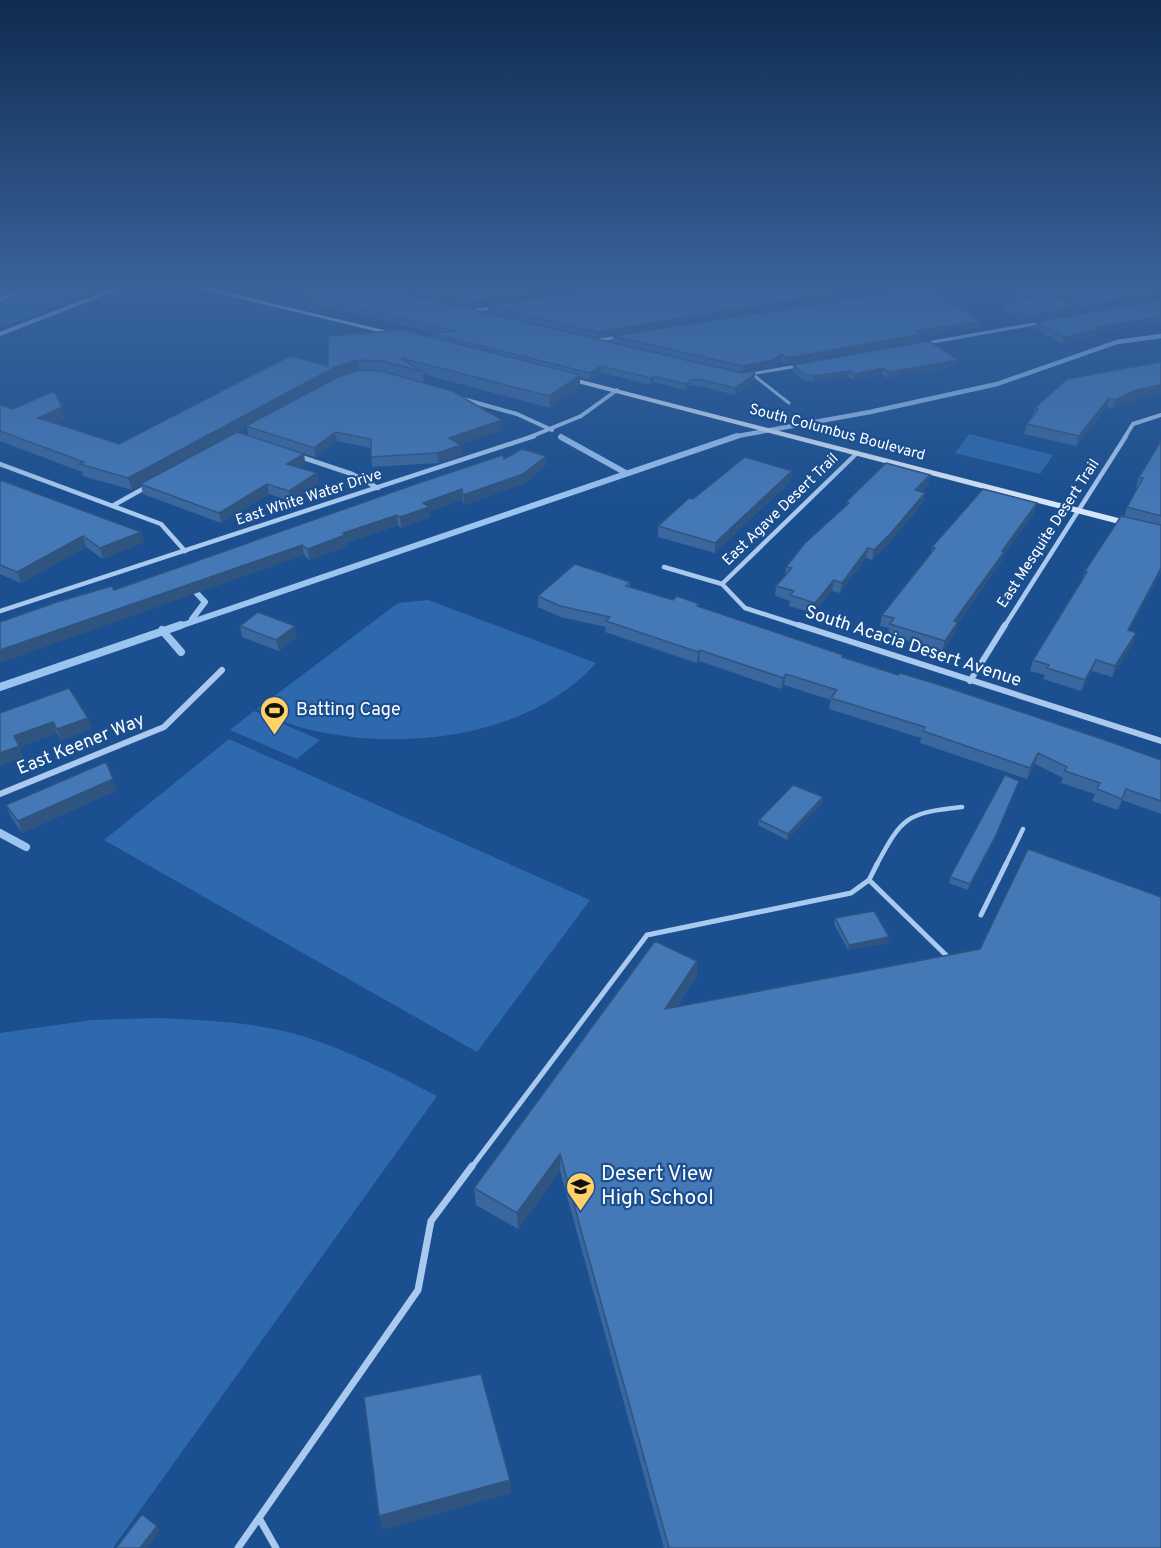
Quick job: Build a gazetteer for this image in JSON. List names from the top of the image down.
{
  "streets": {
    "street": [
      "South Columbus Boulevard",
      "East White Water Drive",
      "East Agave Desert Trail",
      "East Mesquite Desert Trail",
      "South Acacia Desert Avenue",
      "East Keener Way"
    ]
  },
  "crossings": [
    ["South Columbus Boulevard", "East White Water Drive"],
    ["South Columbus Boulevard", "East Agave Desert Trail"],
    ["South Columbus Boulevard", "East Mesquite Desert Trail"],
    ["East Agave Desert Trail", "South Acacia Desert Avenue"],
    ["East Mesquite Desert Trail", "South Acacia Desert Avenue"]
  ],
  "places": {
    "sports": ["Batting Cage"],
    "school or university": ["Desert View High School"]
  }
}
